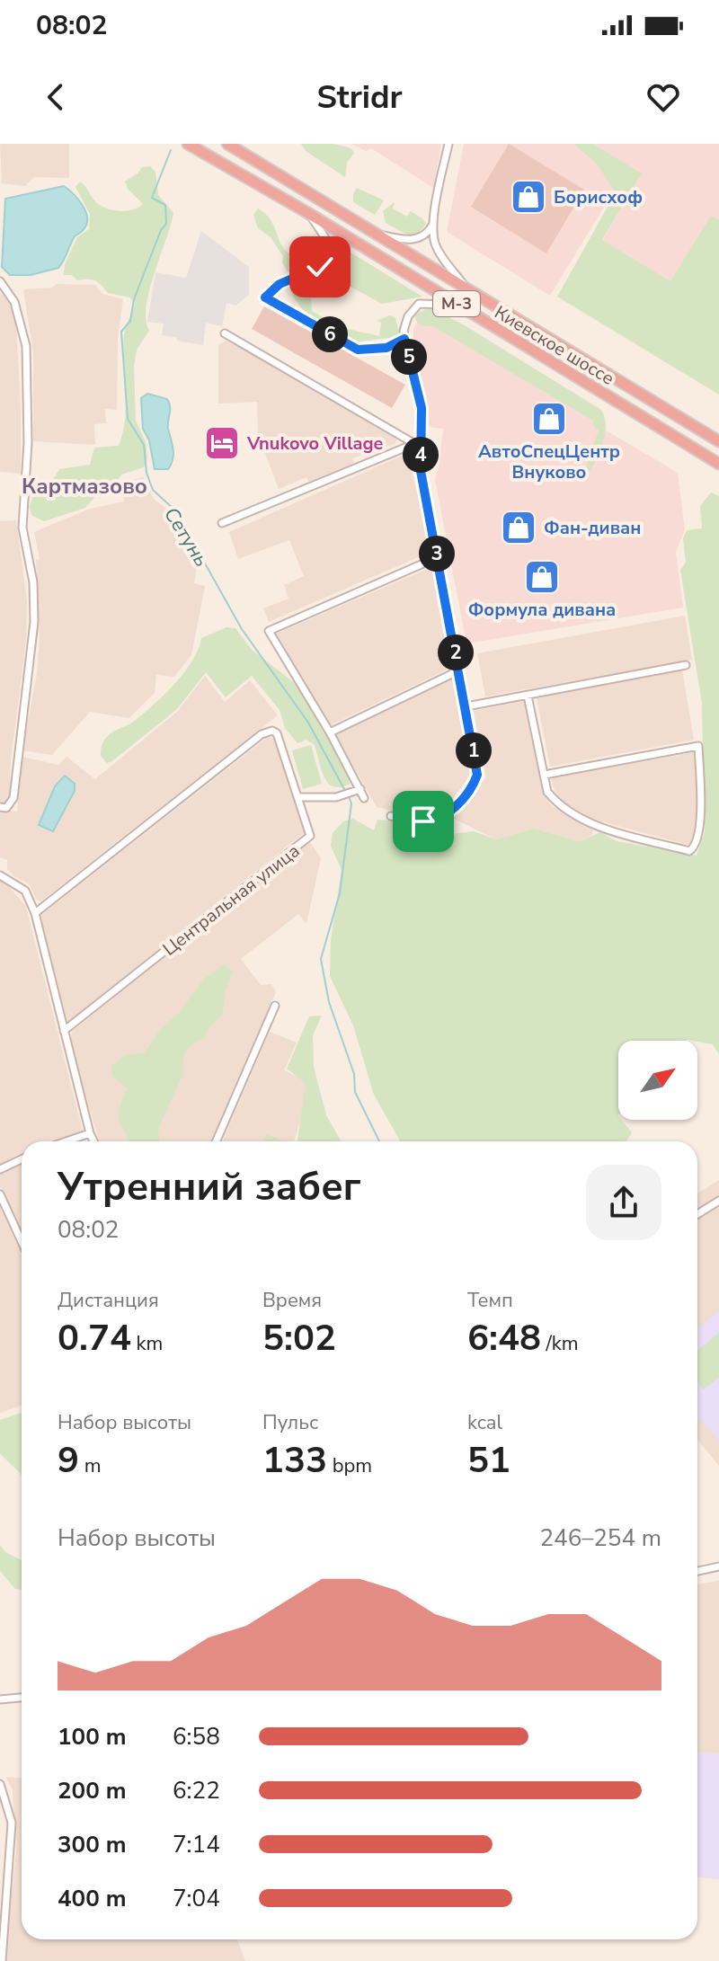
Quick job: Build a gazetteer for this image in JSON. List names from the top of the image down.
{
  "streets": {
    "highway": ["М-3", "Киевское шоссе"],
    "street": ["Центральная улица"]
  },
  "districts": ["Картмазово"],
  "water": ["Сетунь"],
  "places": {
    "shop": [
      "Борисхоф",
      "АвтоСпецЦентр Внуково",
      "Фан-диван",
      "Формула дивана"
    ],
    "hotel": ["Vnukovo Village"]
  },
  "north": "top right",
  "page": {
    "status": "08:02",
    "header": "Stridr",
    "pins": [
      "6",
      "5",
      "4",
      "3",
      "2",
      "1"
    ],
    "heading": ["Утренний забег", "08:02"],
    "stats": [
      ["Дистанция", "0.74 km"],
      ["Время", "5:02"],
      ["Темп", "6:48 /km"],
      ["Набор высоты", "9 m"],
      ["Пульс", "133 bpm"],
      ["kcal", "51"]
    ],
    "chart": ["Набор высоты", "246–254 m"],
    "list": [
      {
        "name": "100 m",
        "note": "6:58"
      },
      {
        "name": "200 m",
        "note": "6:22"
      },
      {
        "name": "300 m",
        "note": "7:14"
      },
      {
        "name": "400 m",
        "note": "7:04"
      }
    ]
  }
}
